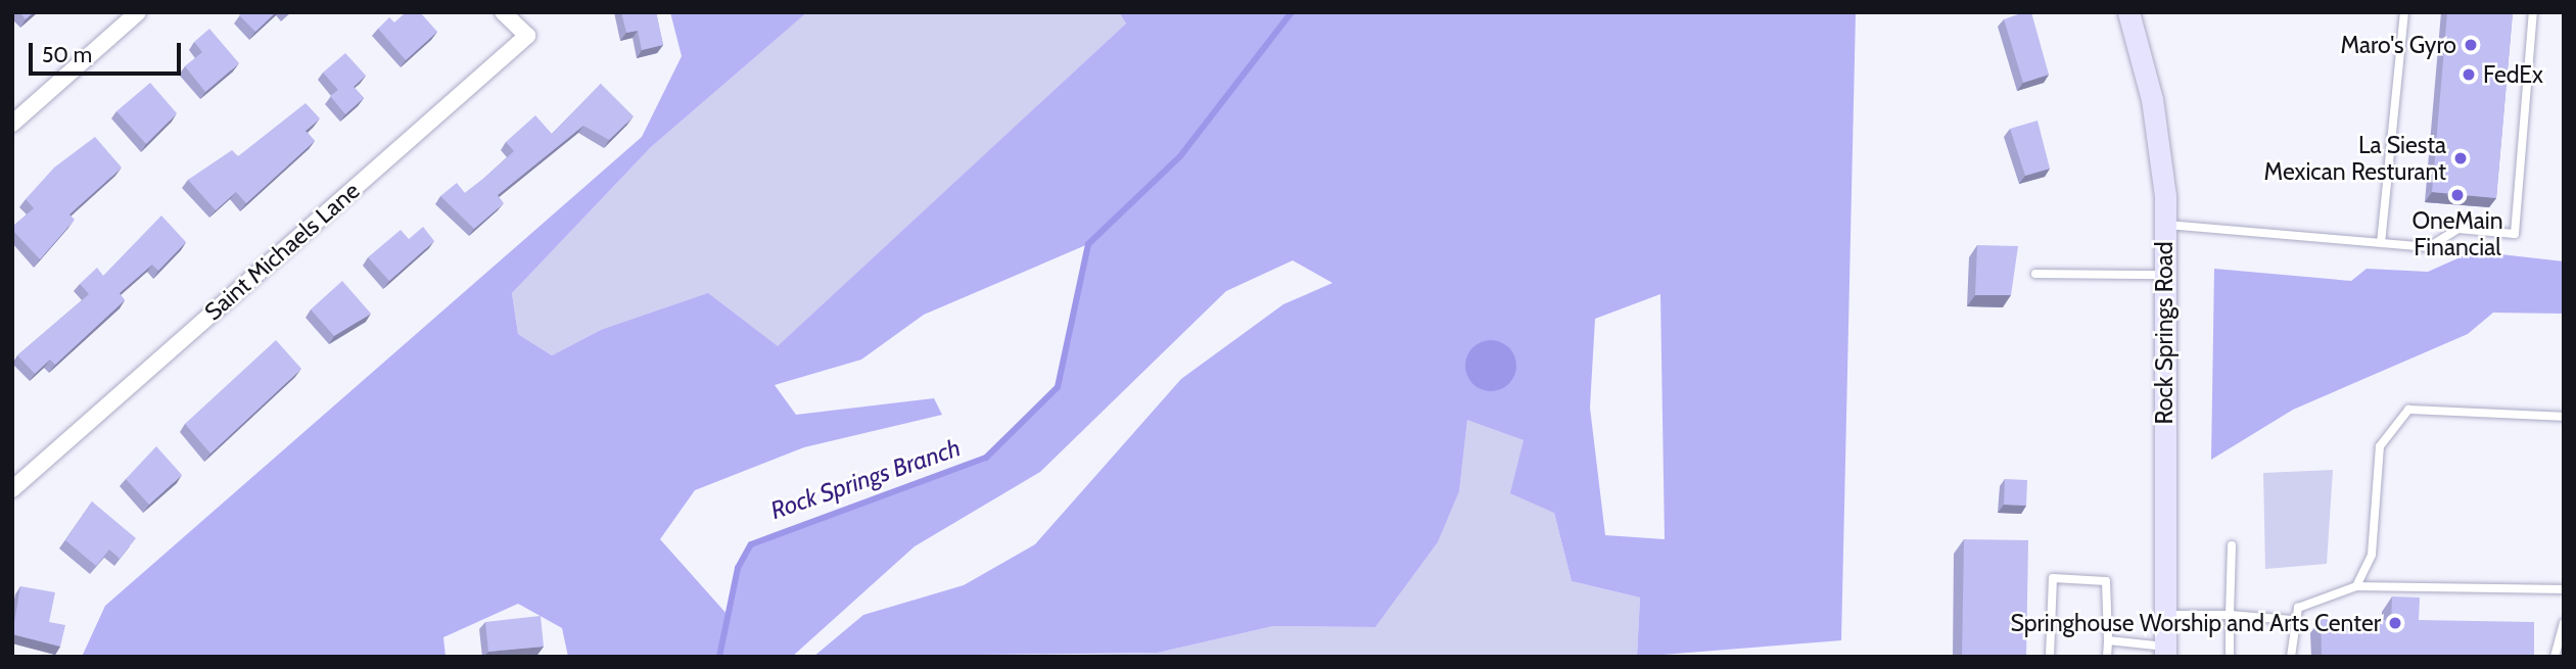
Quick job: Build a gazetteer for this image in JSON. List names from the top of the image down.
{
  "streets": {
    "street": ["Saint Michaels Lane", "Rock Springs Road"]
  },
  "water": ["Rock Springs Branch"],
  "places": [
    "Maro's Gyro",
    "FedEx",
    "La Siesta Mexican Resturant",
    "OneMain Financial",
    "Springhouse Worship and Arts Center"
  ],
  "scale_bar": "50 m"
}
